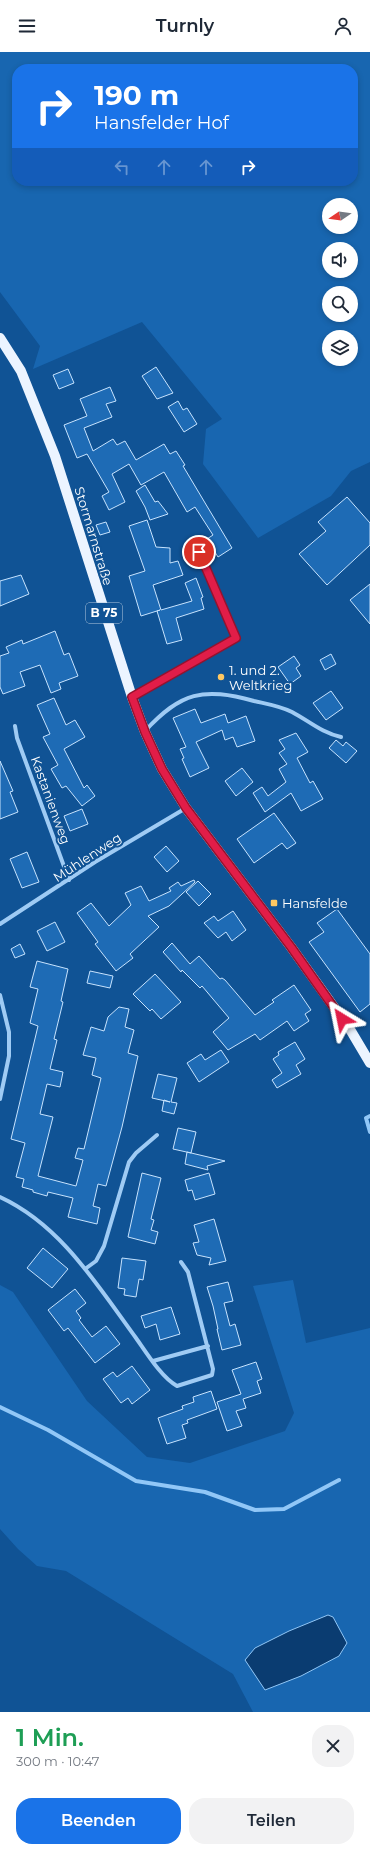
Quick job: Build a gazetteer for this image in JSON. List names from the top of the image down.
{
  "streets": {
    "main road": ["Stormarnstraße", "B 75"],
    "street": ["Kastanienweg", "Mühlenweg"]
  },
  "crossings": [
    ["Stormarnstraße", "Mühlenweg"],
    ["Kastanienweg", "Mühlenweg"]
  ],
  "places": {
    "other": ["1. und 2. Weltkrieg"],
    "transit": ["Hansfelde"]
  },
  "north": "left",
  "page": {
    "header": "Turnly",
    "turn": ["190 m", "Hansfelder Hof"],
    "heading": ["1 Min.", "300 m · 10:47"],
    "buttons": ["Beenden", "Teilen"]
  }
}
